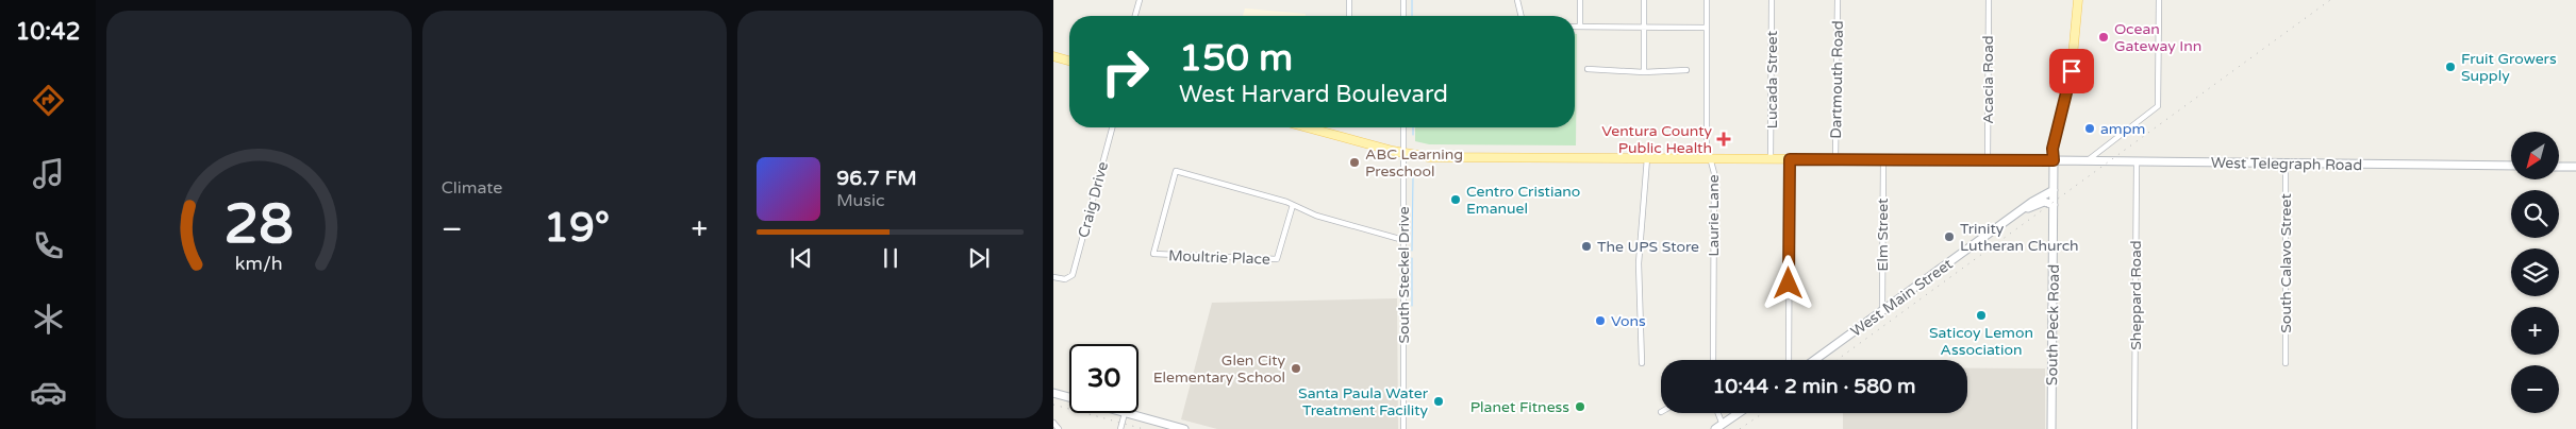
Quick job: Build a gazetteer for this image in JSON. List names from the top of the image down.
{
  "streets": {
    "main road": ["South Peck Road"],
    "street": [
      "Lucada Street",
      "Dartmouth Road",
      "Acacia Road",
      "West Telegraph Road",
      "Craig Drive",
      "Laurie Lane",
      "Elm Street",
      "Moultrie Place",
      "South Calavo Street",
      "South Steckel Drive",
      "Sheppard Road",
      "West Main Street"
    ]
  },
  "crossings": [
    ["West Telegraph Road", "South Calavo Street"],
    ["West Telegraph Road", "Sheppard Road"],
    ["West Telegraph Road", "South Peck Road"],
    ["Elm Street", "West Main Street"],
    ["Moultrie Place", "South Steckel Drive"],
    ["West Main Street", "South Peck Road"]
  ],
  "places": {
    "other": [
      "Ocean Gateway Inn",
      "Fruit Growers Supply",
      "ampm",
      "ABC Learning Preschool",
      "Centro Cristiano Emanuel",
      "Trinity Lutheran Church",
      "The UPS Store",
      "Saticoy Lemon Association",
      "Vons",
      "Glen City Elementary School",
      "Santa Paula Water Treatment Facility",
      "Planet Fitness"
    ],
    "health": ["Ventura County Public Health"]
  },
  "north": "bottom left",
  "page": {
    "tabs": "10:42",
    "tile": "Climate",
    "turn": ["150 m", "West Harvard Boulevard"],
    "map_buttons": ["+", "−"],
    "song": ["96.7 FM", "Music"],
    "heat": ["−", "19°", "+"],
    "limit": "30",
    "trip": "10:44 · 2 min · 580 m",
    "gauge": ["28", "km/h"]
  }
}
